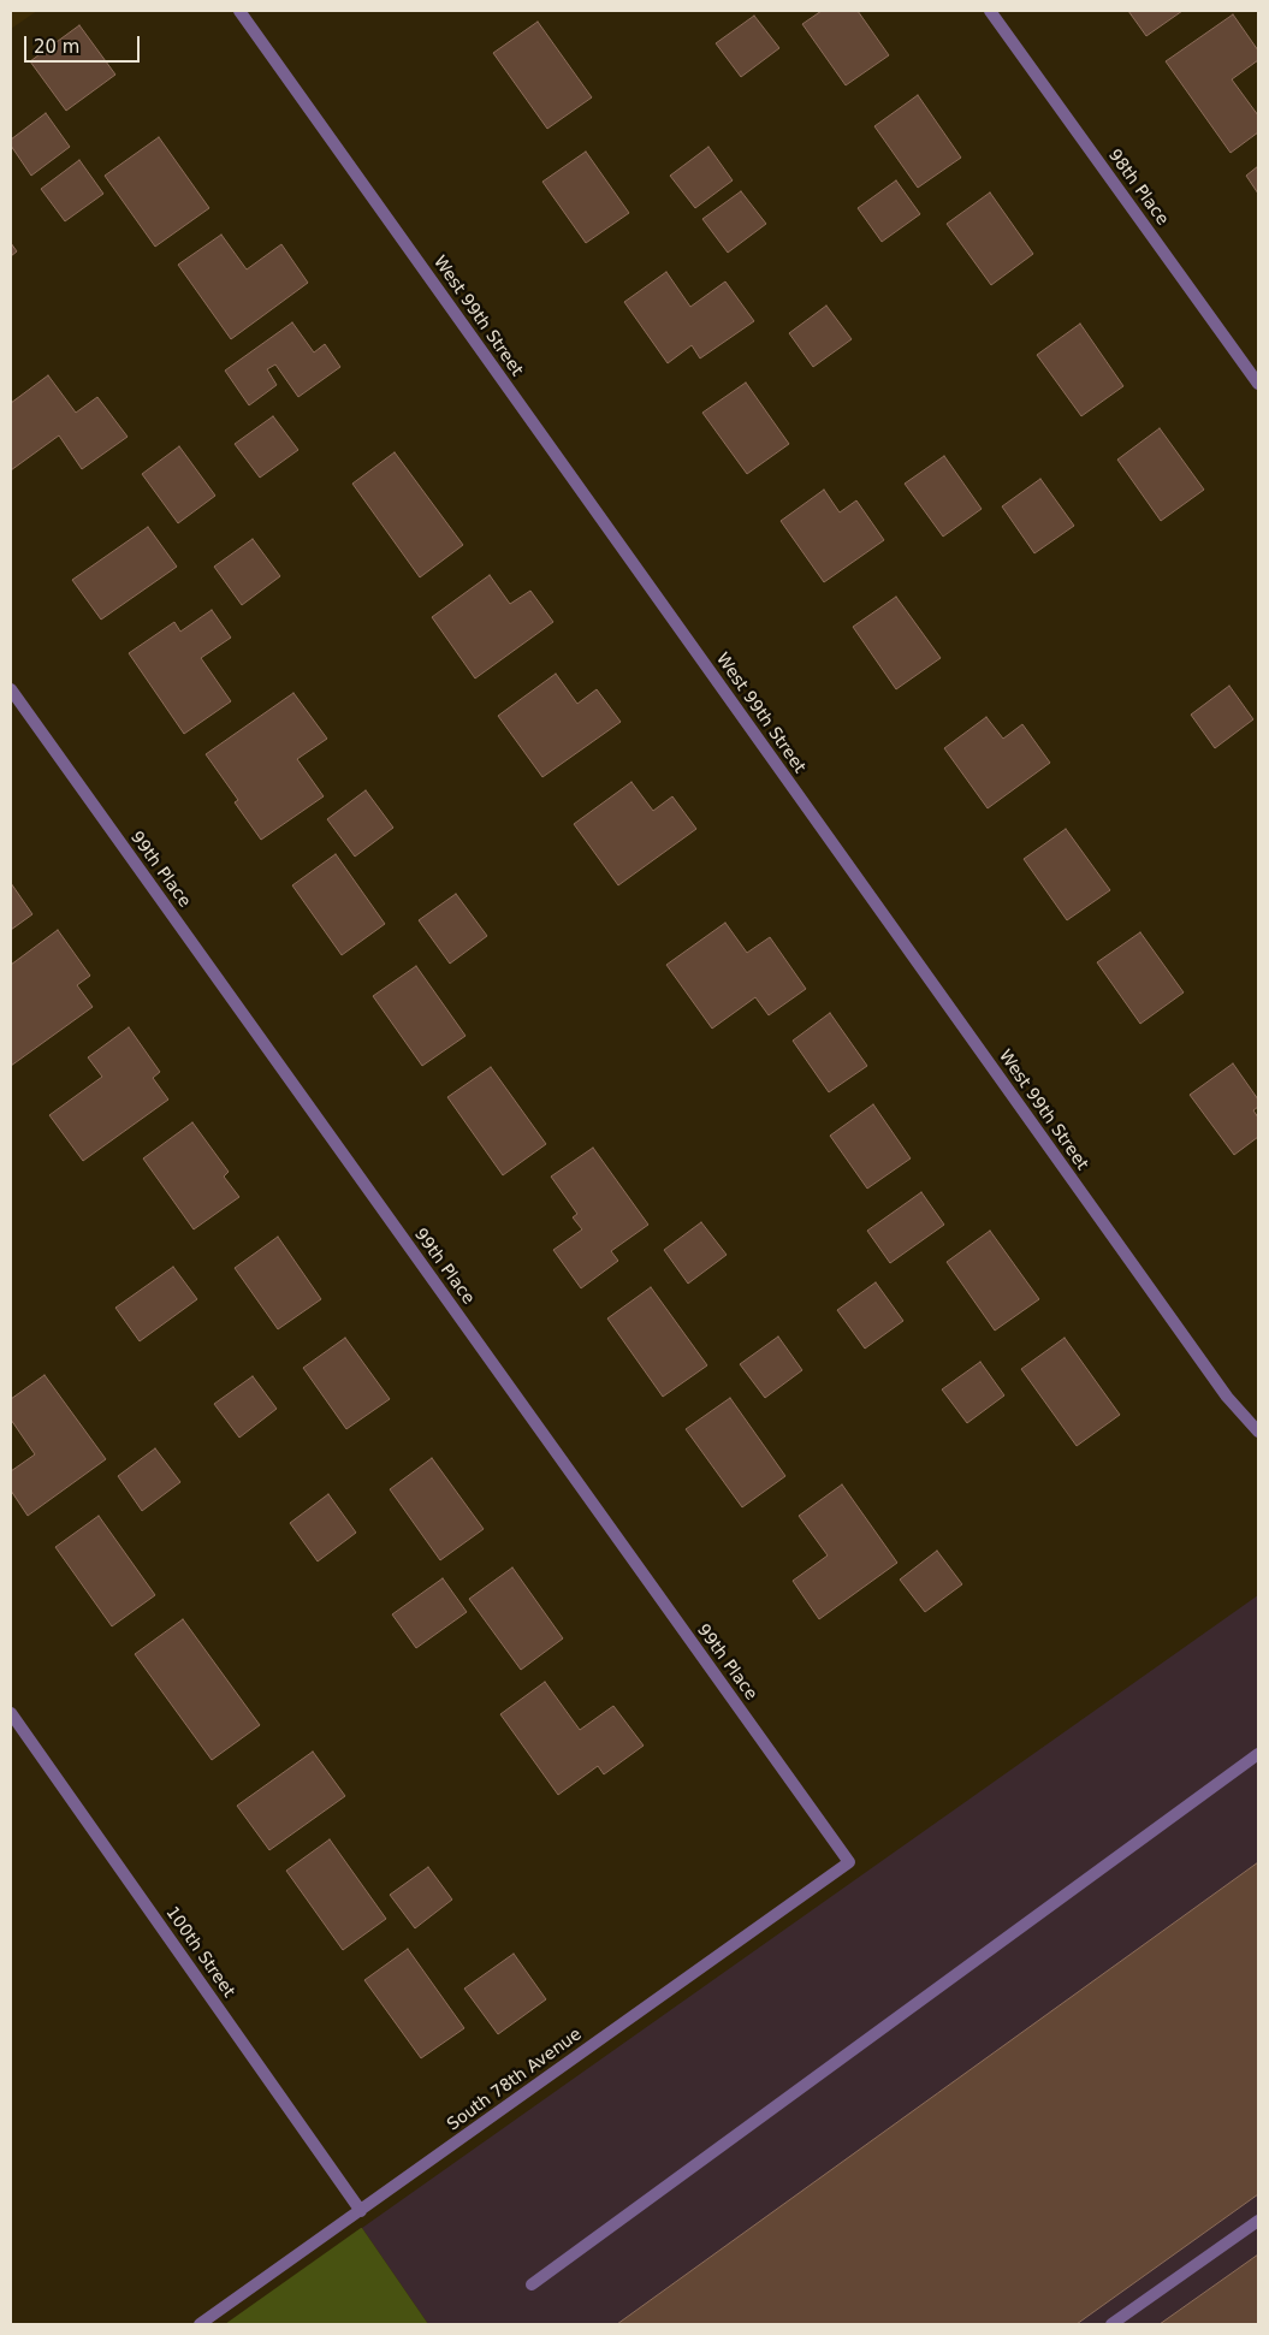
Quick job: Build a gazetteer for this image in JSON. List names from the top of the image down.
{
  "streets": {
    "street": [
      "98th Place",
      "West 99th Street",
      "99th Place",
      "100th Street",
      "South 78th Avenue"
    ]
  },
  "crossings": [
    ["99th Place", "South 78th Avenue"],
    ["100th Street", "South 78th Avenue"]
  ],
  "scale_bar": "20 m"
}
